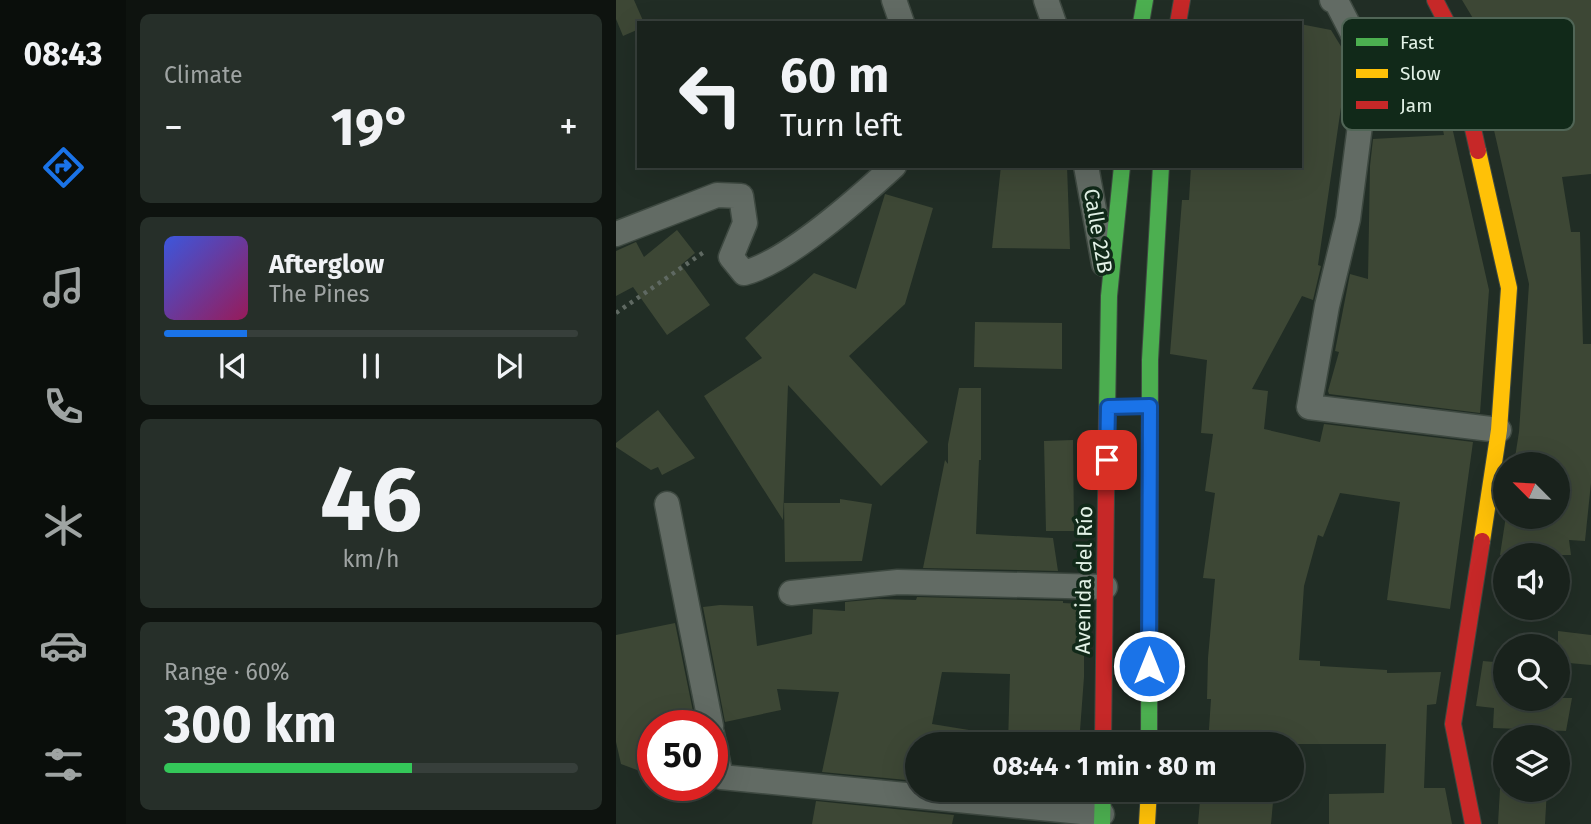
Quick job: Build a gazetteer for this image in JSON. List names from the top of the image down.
{
  "streets": {
    "main road": ["Avenida del Río"],
    "street": ["Calle 22B"]
  },
  "crossings": [
    ["Calle 22B", "Avenida del Río"]
  ],
  "legend": ["Fast", "Slow", "Jam"],
  "north": "top left",
  "page": {
    "tabs": "08:43",
    "tile": [
      "Climate",
      ["46", "km/h"],
      ["Range · 60%", "300 km"]
    ],
    "turn": ["60 m", "Turn left"],
    "heat": ["−", "19°", "+"],
    "song": ["Afterglow", "The Pines"],
    "limit": "50",
    "trip": "08:44 · 1 min · 80 m"
  }
}
